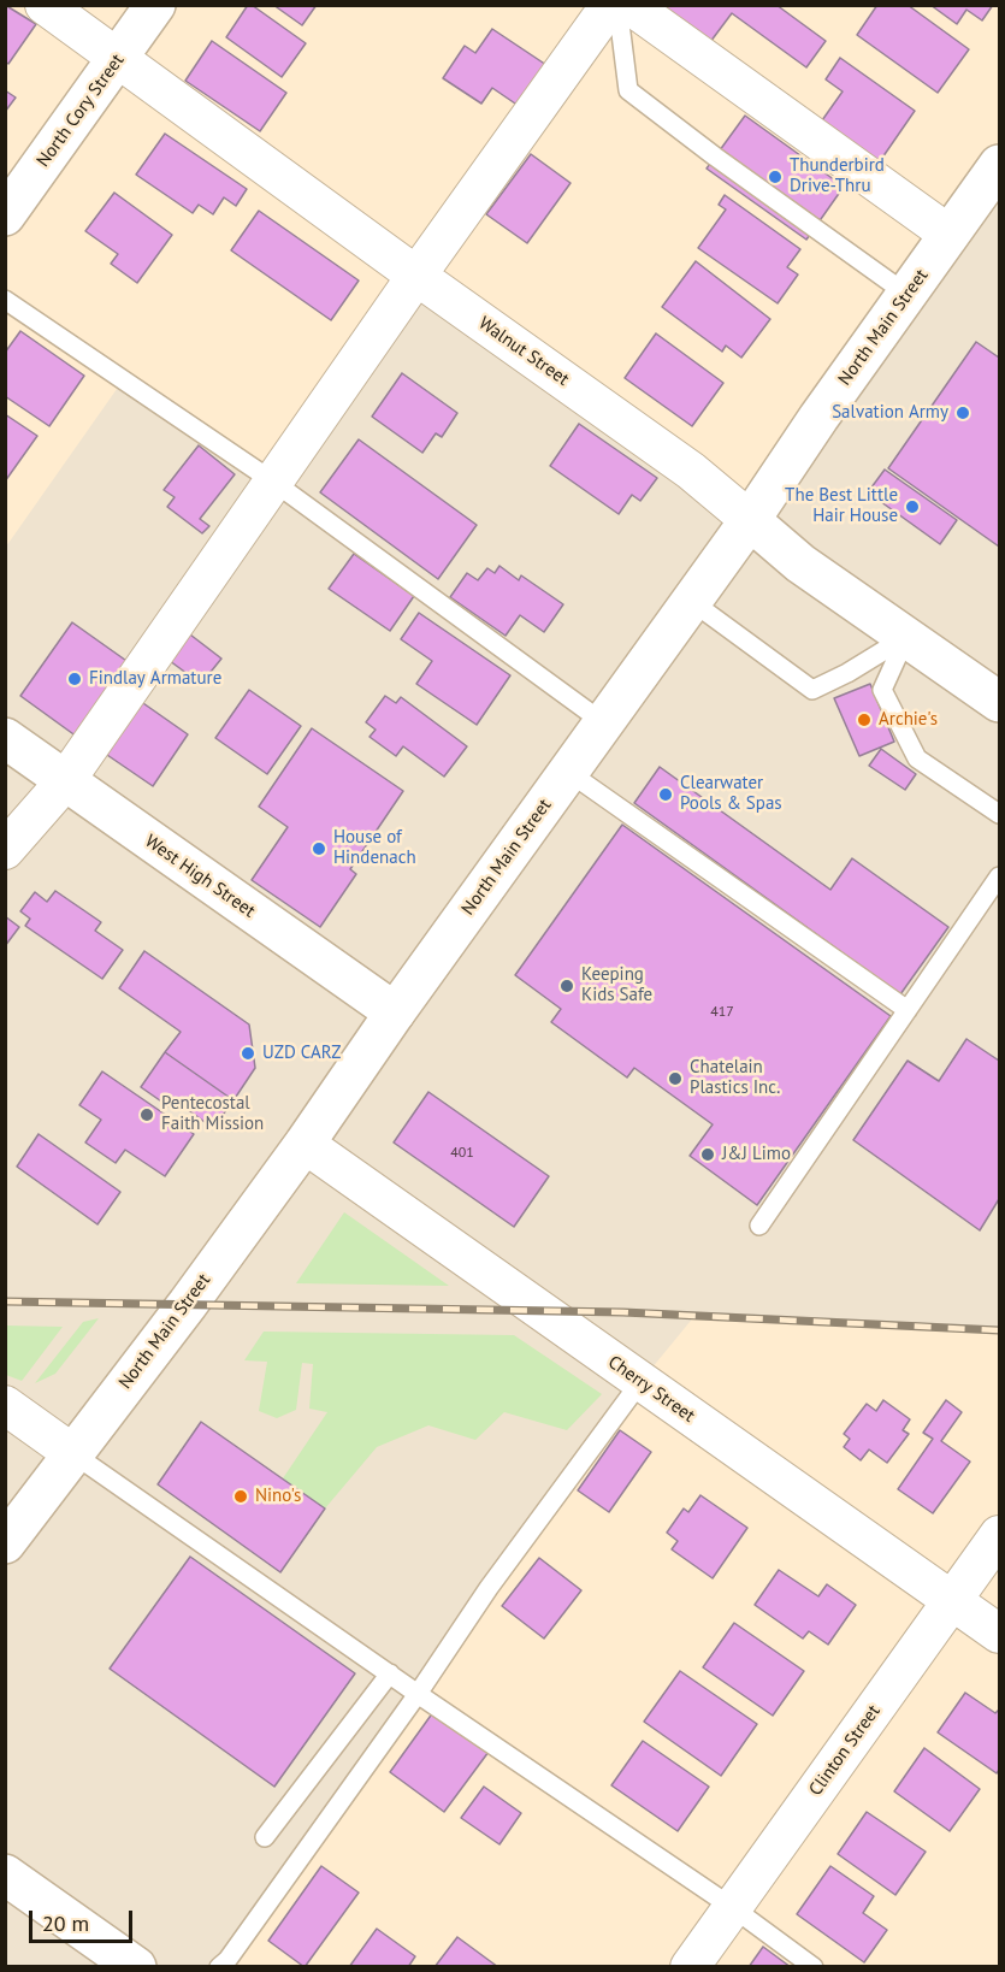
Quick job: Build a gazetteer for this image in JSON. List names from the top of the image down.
{
  "streets": {
    "main road": [
      "North Cory Street",
      "North Main Street",
      "Walnut Street",
      "West High Street"
    ],
    "street": ["Cherry Street", "Clinton Street"]
  },
  "crossings": [
    ["North Cory Street", "Walnut Street"],
    ["North Main Street", "Walnut Street"],
    ["North Main Street", "West High Street"],
    ["North Main Street", "Cherry Street"],
    ["Cherry Street", "Clinton Street"]
  ],
  "places": [
    "Thunderbird Drive-Thru",
    "Salvation Army",
    "The Best Little Hair House",
    "Findlay Armature",
    "Archie's",
    "Clearwater Pools & Spas",
    "House of Hindenach",
    "Keeping Kids Safe",
    "UZD CARZ",
    "Chatelain Plastics Inc.",
    "Pentecostal Faith Mission",
    "J&J Limo",
    "Nino's"
  ],
  "house_numbers": ["417", "401"],
  "scale_bar": "20 m"
}
